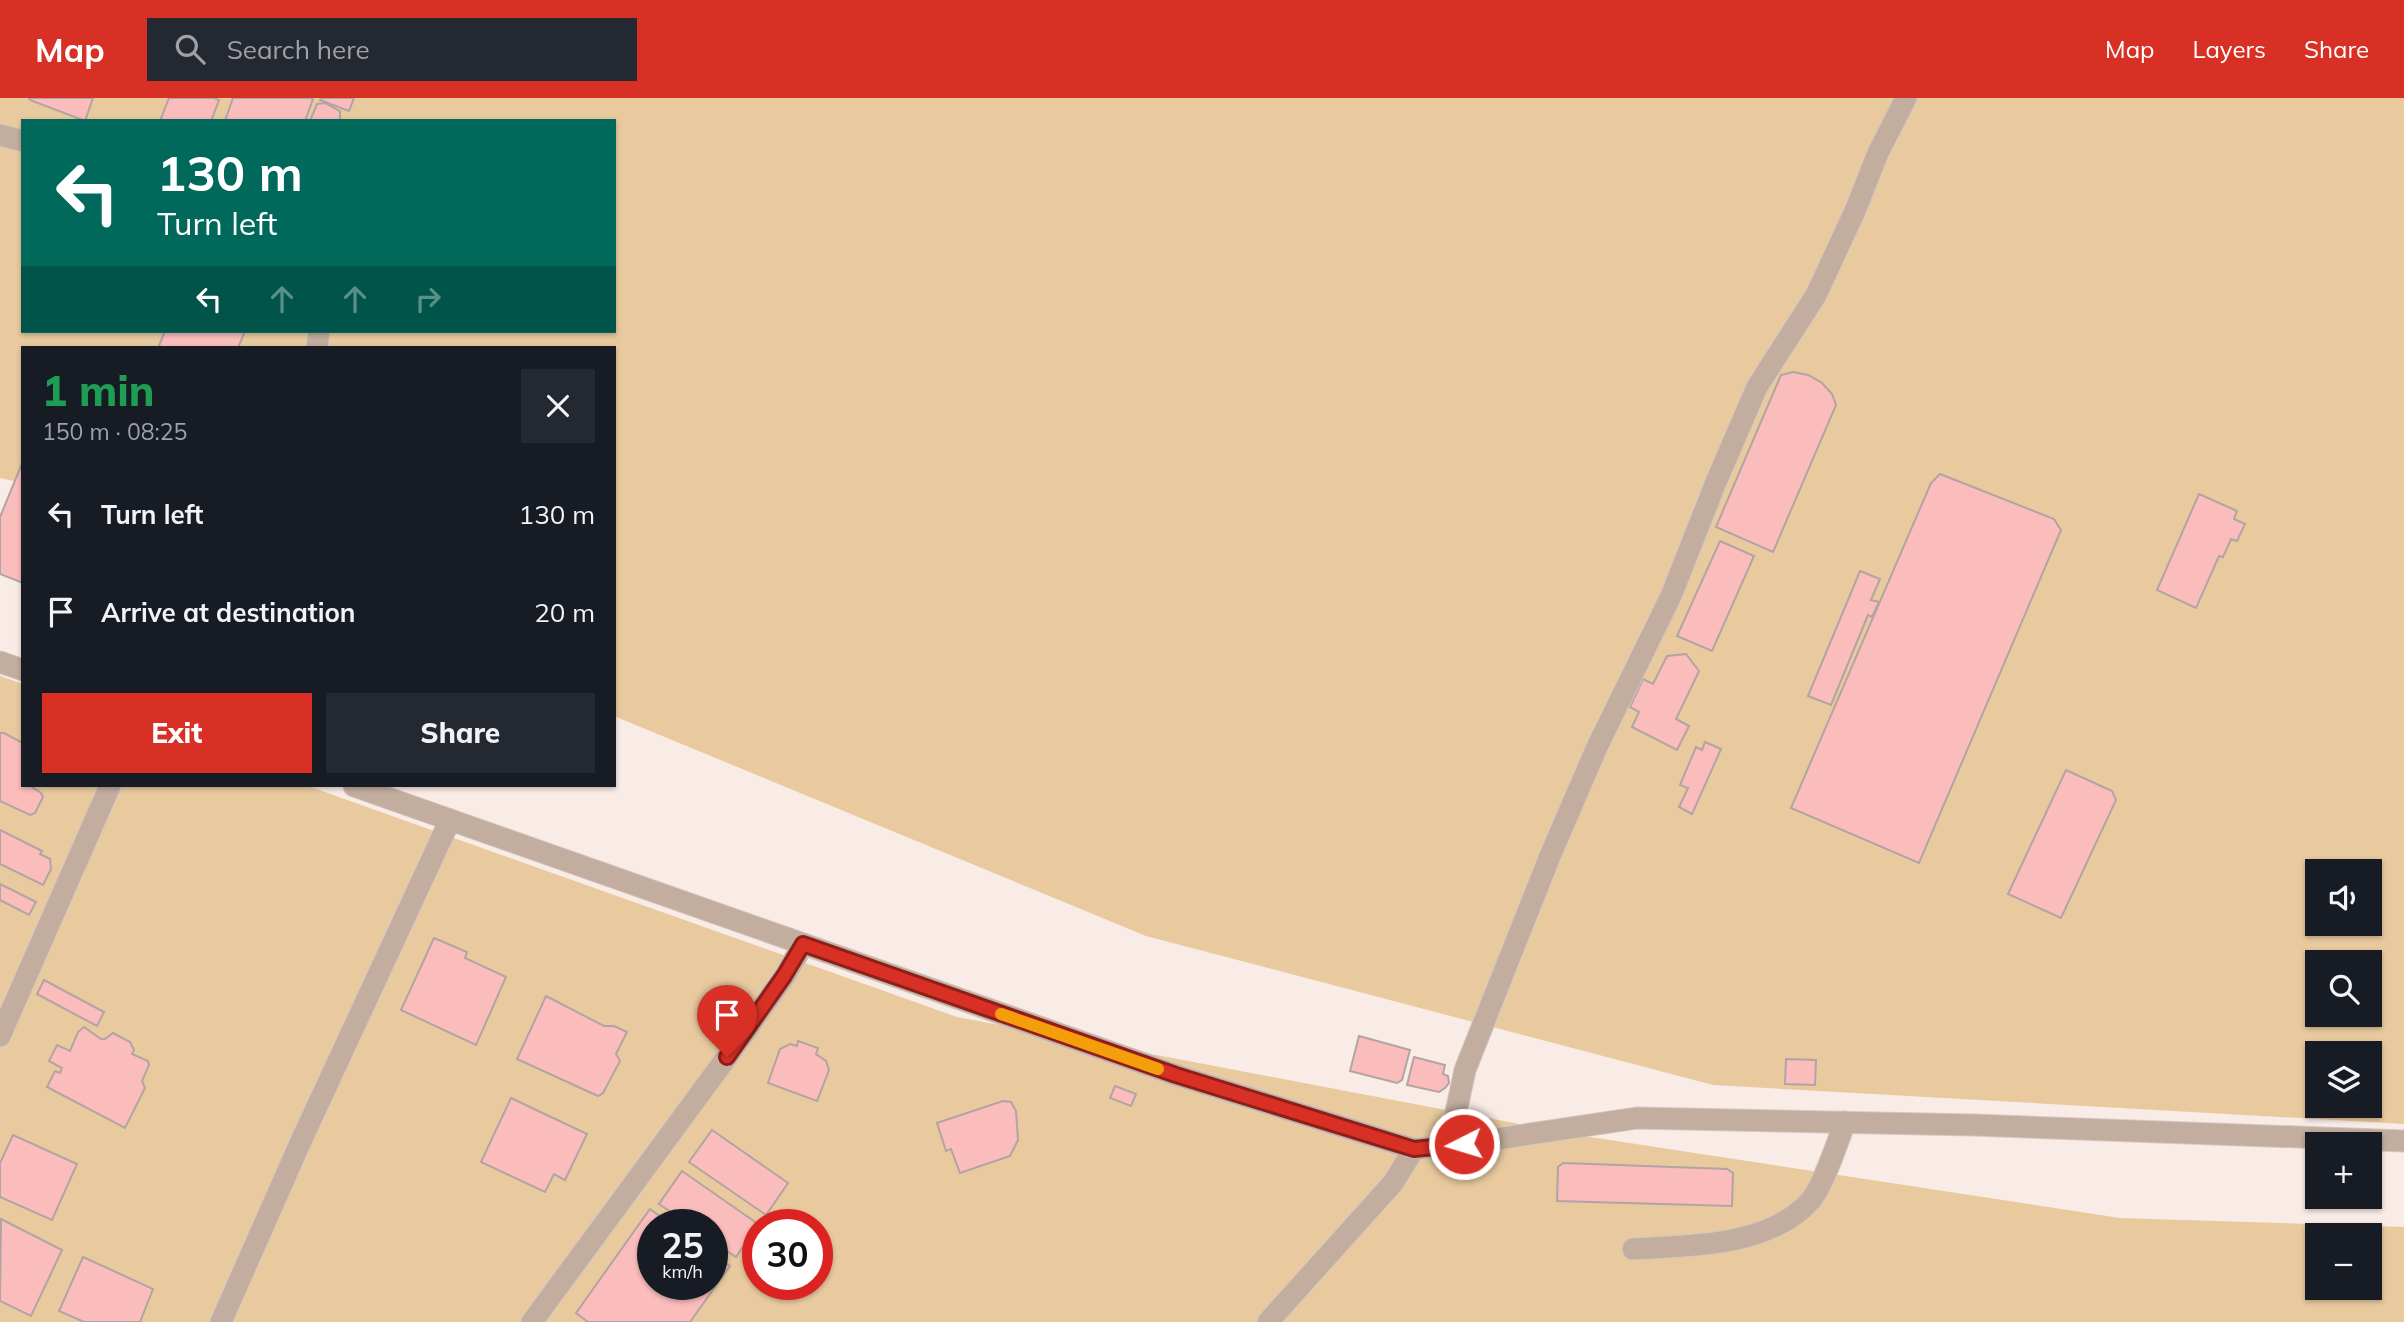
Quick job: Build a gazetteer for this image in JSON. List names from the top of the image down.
{
  "page": {
    "header": "Map",
    "search": "Search here",
    "nav": ["Map", "Layers", "Share"],
    "turn": ["130 m", "Turn left"],
    "heading": ["1 min", "150 m · 08:25"],
    "list": [
      {
        "name": "Turn left",
        "value": "130 m"
      },
      {
        "name": "Arrive at destination",
        "value": "20 m"
      }
    ],
    "buttons": ["Exit", "Share"],
    "map_buttons": ["+", "−"],
    "speed": "25 km/h",
    "limit": "30"
  }
}
